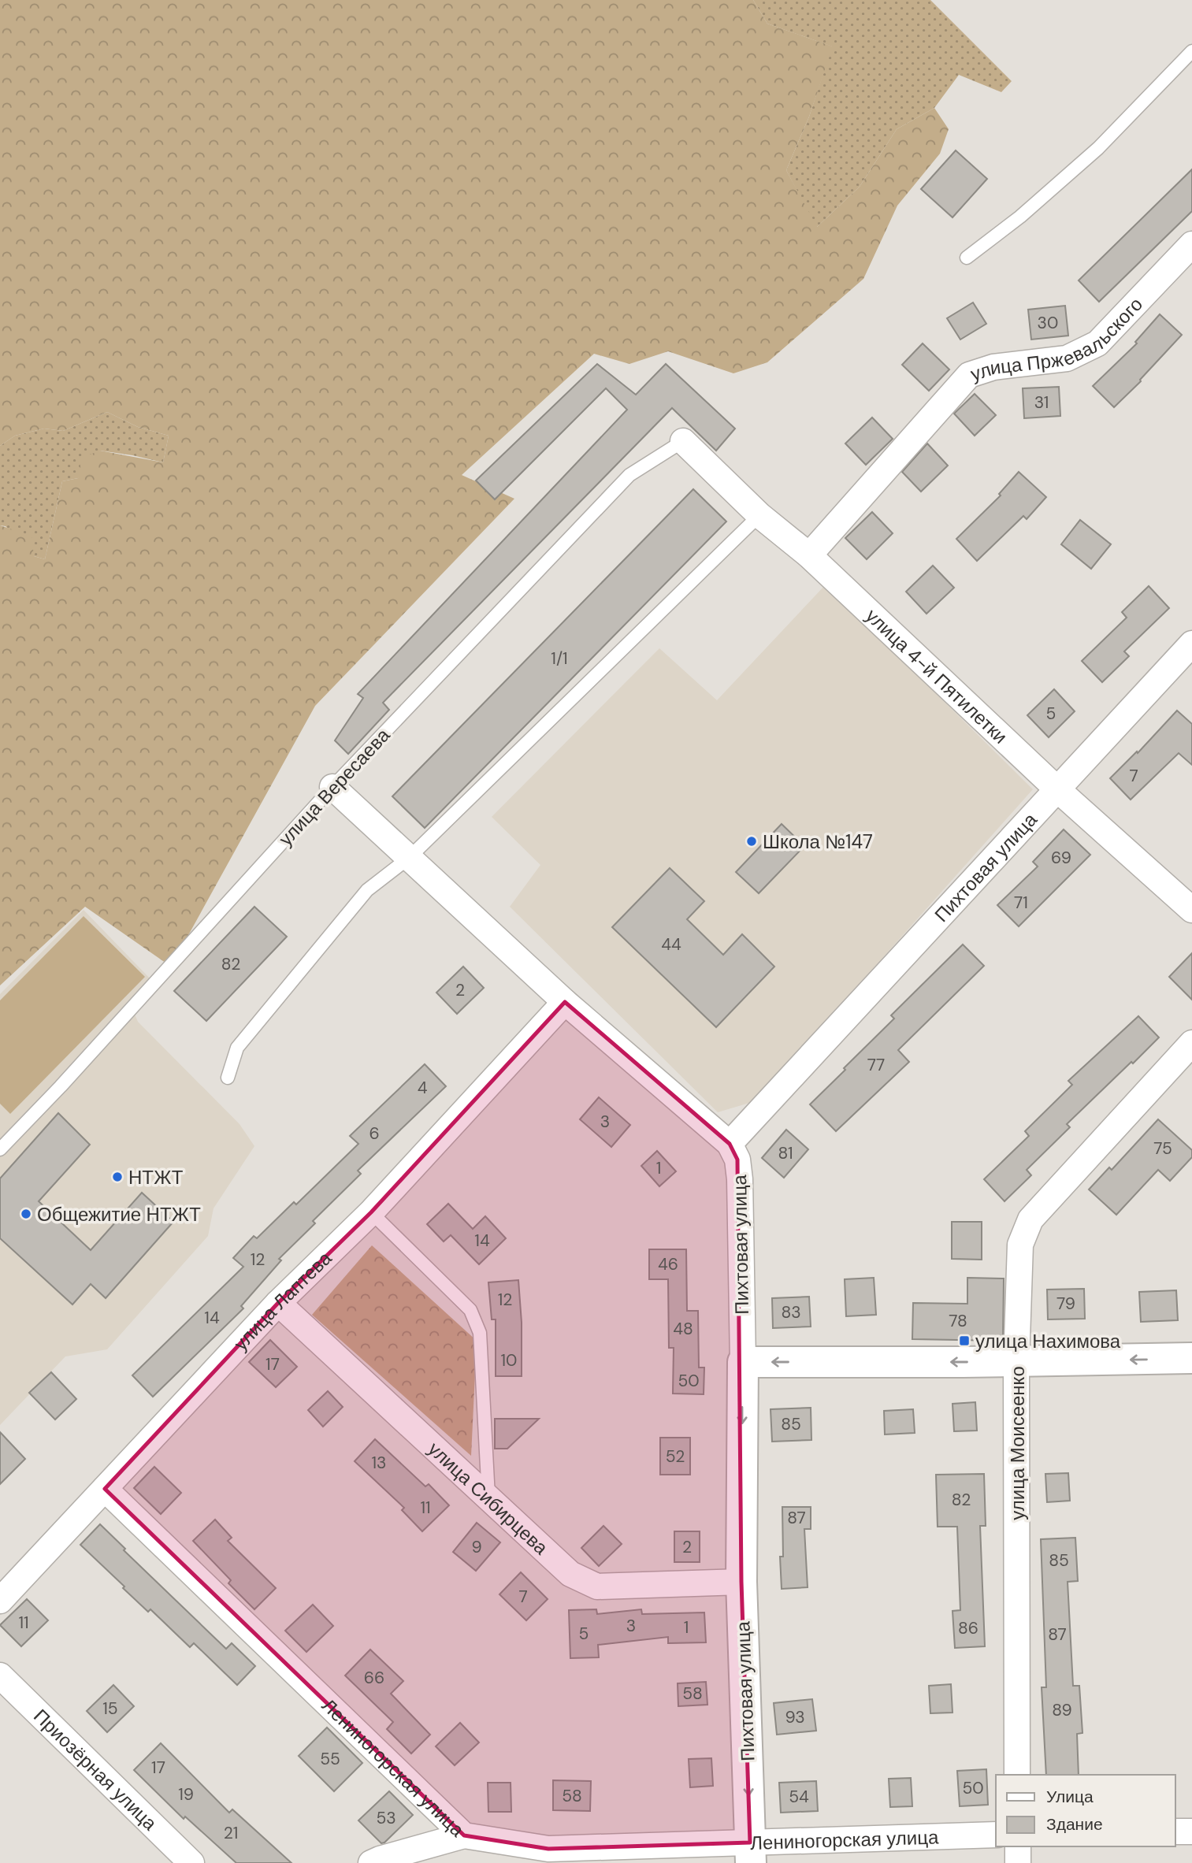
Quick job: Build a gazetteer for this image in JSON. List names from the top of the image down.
{
  "streets": {
    "street": [
      "улица Пржевальского",
      "улица 4-й Пятилетки",
      "Пихтовая улица",
      "улица Лаптева",
      "улица Моисеенко",
      "улица Сибирцева",
      "Лениногорская улица",
      "Приозёрная улица"
    ],
    "lane": ["улица Вересаева"]
  },
  "crossings": [
    ["улица Пржевальского", "улица 4-й Пятилетки"],
    ["улица 4-й Пятилетки", "улица Вересаева"],
    ["улица 4-й Пятилетки", "Пихтовая улица"],
    ["Пихтовая улица", "улица Сибирцева"],
    ["Пихтовая улица", "Лениногорская улица"],
    ["улица Лаптева", "улица Сибирцева"],
    ["улица Лаптева", "Лениногорская улица"]
  ],
  "one_way": ["Пихтовая улица"],
  "places": {
    "other": ["Школа №147", "НТЖТ", "Общежитие НТЖТ"],
    "transit": ["улица Нахимова"]
  },
  "house_numbers": [
    "30",
    "31",
    "1/1",
    "5",
    "7",
    "69",
    "71",
    "44",
    "82",
    "2",
    "77",
    "4",
    "3",
    "6",
    "75",
    "81",
    "1",
    "14",
    "12",
    "46",
    "12",
    "79",
    "83",
    "14",
    "78",
    "48",
    "10",
    "17",
    "50",
    "85",
    "52",
    "13",
    "82",
    "11",
    "87",
    "9",
    "2",
    "85",
    "7",
    "11",
    "3",
    "1",
    "86",
    "5",
    "87",
    "66",
    "58",
    "15",
    "89",
    "93",
    "55",
    "17",
    "50",
    "19",
    "58",
    "54",
    "53",
    "21"
  ],
  "legend": ["Улица", "Здание"]
}
